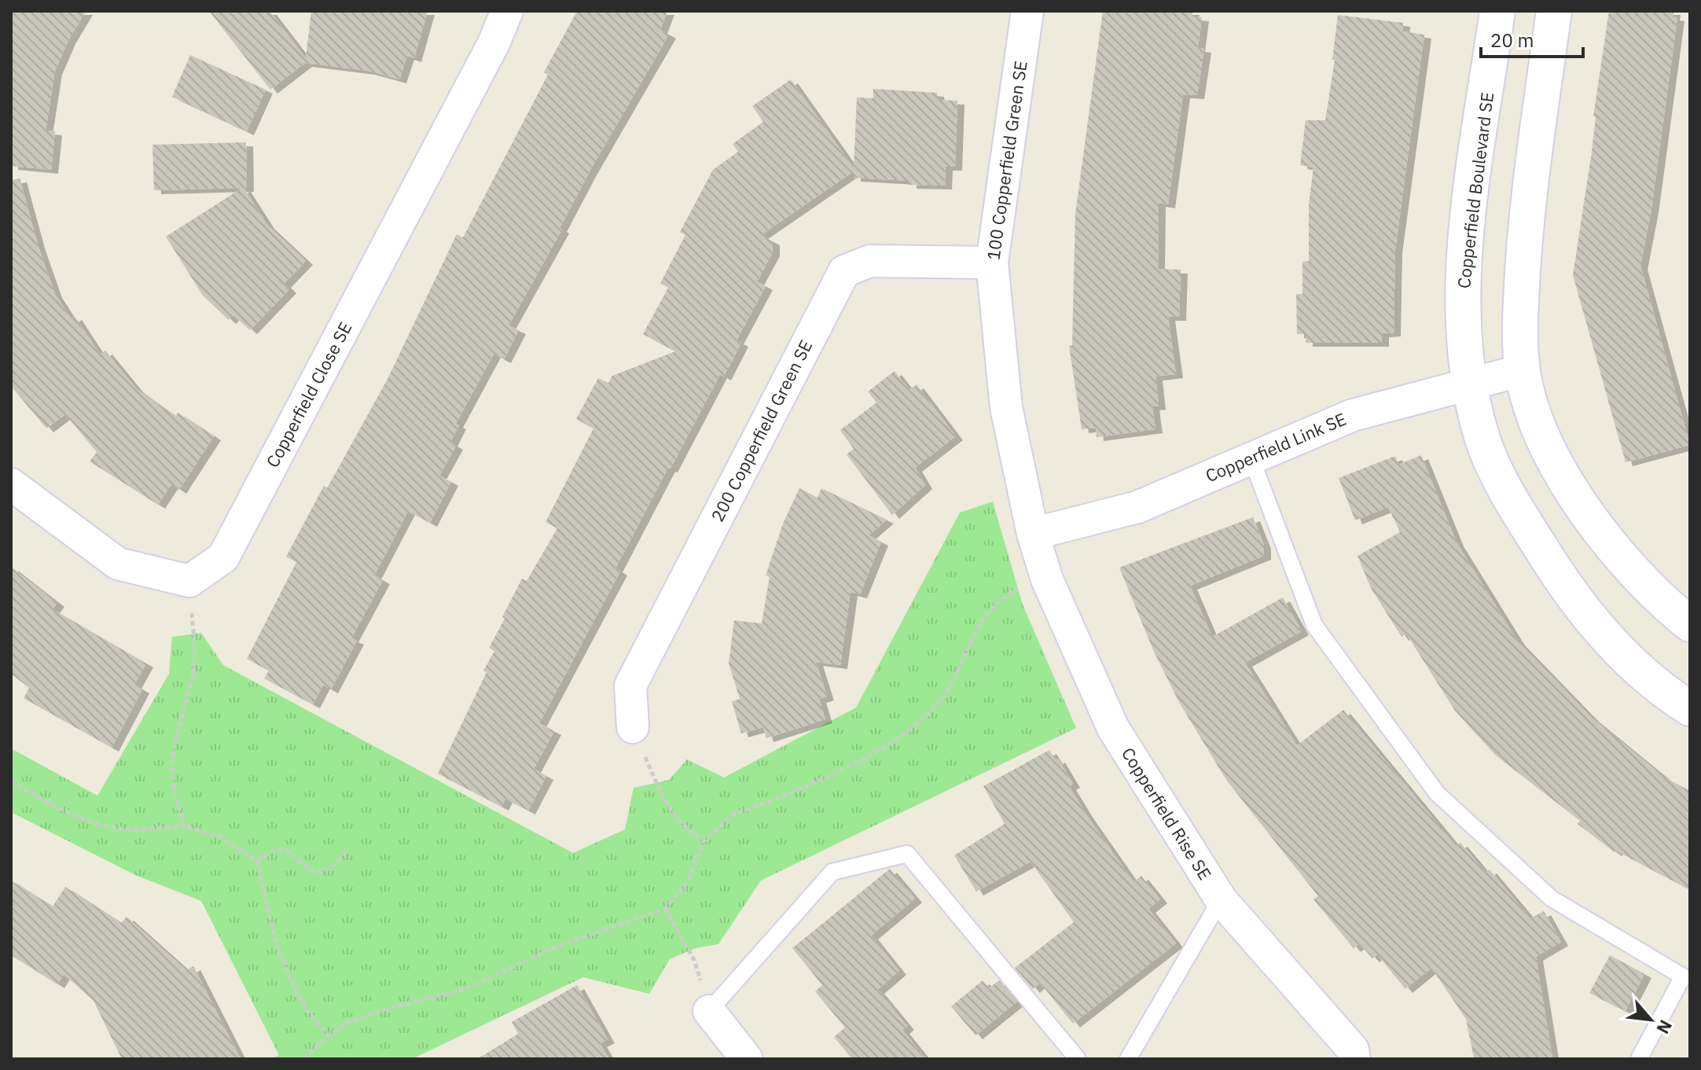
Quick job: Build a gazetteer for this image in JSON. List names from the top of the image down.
{
  "streets": {
    "street": [
      "100 Copperfield Green SE",
      "Copperfield Boulevard SE",
      "Copperfield Close SE",
      "200 Copperfield Green SE",
      "Copperfield Link SE",
      "Copperfield Rise SE"
    ]
  },
  "crossings": [
    ["100 Copperfield Green SE", "200 Copperfield Green SE"],
    ["100 Copperfield Green SE", "Copperfield Link SE"],
    ["100 Copperfield Green SE", "Copperfield Rise SE"],
    ["Copperfield Boulevard SE", "Copperfield Link SE"],
    ["Copperfield Link SE", "Copperfield Rise SE"]
  ],
  "scale_bar": "20 m",
  "north": "bottom right"
}
